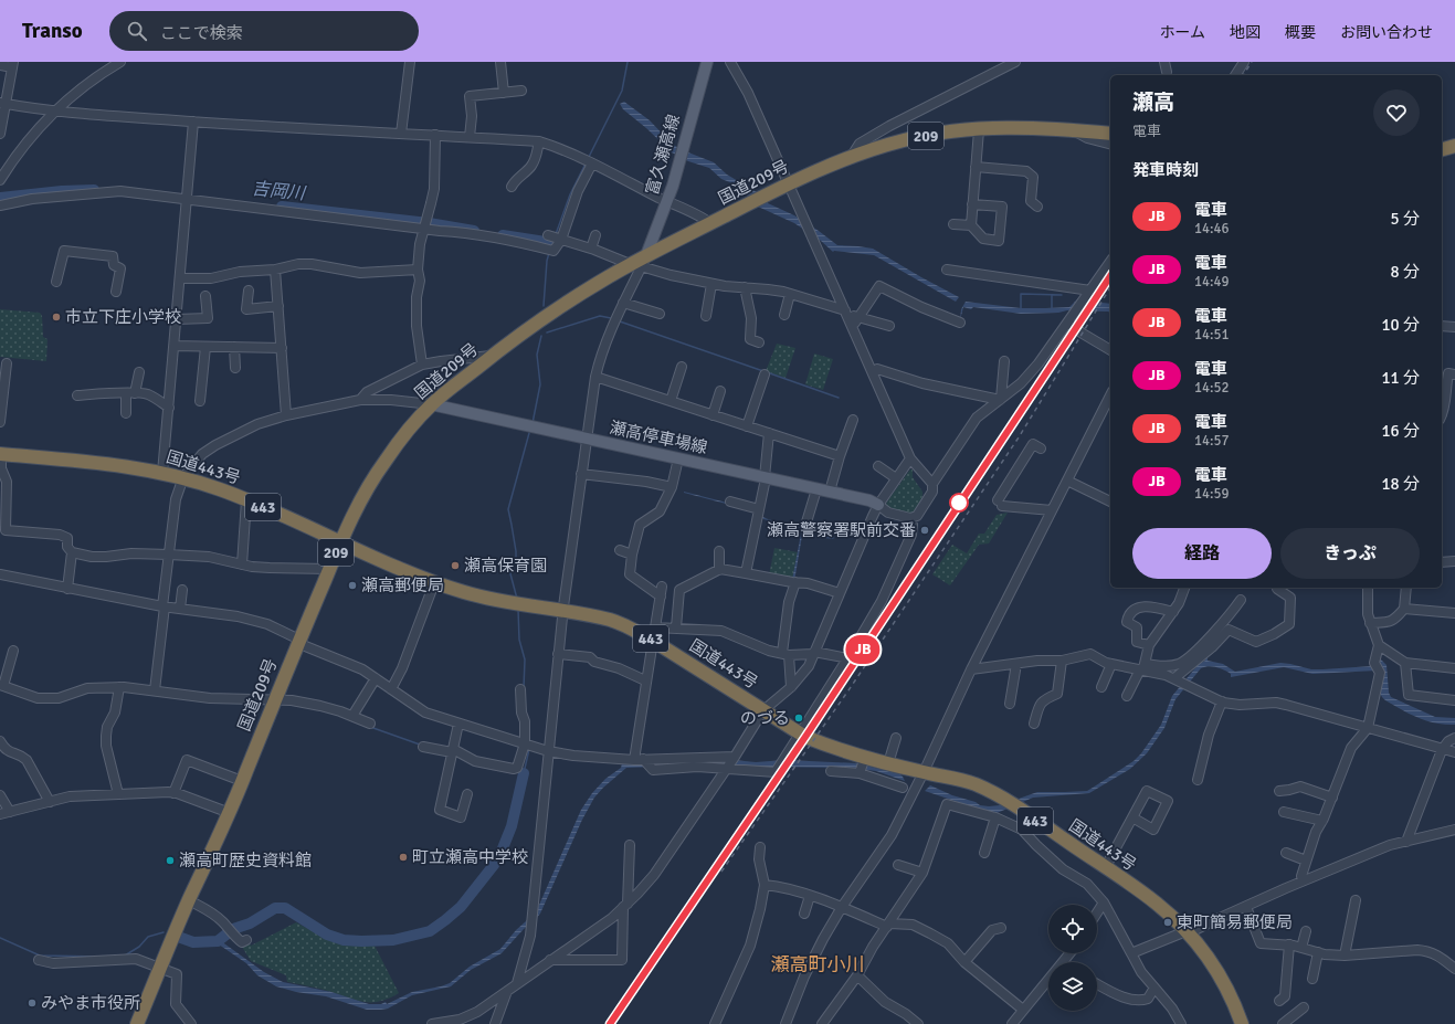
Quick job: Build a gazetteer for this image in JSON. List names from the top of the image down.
{
  "streets": {
    "highway": [
      "209",
      "国道209号",
      "国道443号",
      "443"
    ],
    "main road": ["富久瀬高線", "瀬高停車場線"]
  },
  "crossings": [
    ["富久瀬高線", "国道209号"],
    ["国道209号", "瀬高停車場線"],
    ["国道209号", "国道443号"]
  ],
  "districts": ["瀬高町小川"],
  "water": ["吉岡川"],
  "places": [
    "市立下庄小学校",
    "瀬高警察署駅前交番",
    "瀬高保育園",
    "瀬高郵便局",
    "のづる",
    "町立瀬高中学校",
    "瀬高町歴史資料館",
    "東町簡易郵便局",
    "みやま市役所"
  ],
  "page": {
    "header": "Transo",
    "search": "ここで検索",
    "nav": [
      "ホーム",
      "地図",
      "概要",
      "お問い合わせ"
    ],
    "on_map": "JB",
    "heading": [
      ["瀬高", "電車"],
      "発車時刻"
    ],
    "list": [
      {
        "mark": "JB",
        "name": "電車",
        "note": "14:46",
        "value": "5 分"
      },
      {
        "mark": "JB",
        "name": "電車",
        "note": "14:49",
        "value": "8 分"
      },
      {
        "mark": "JB",
        "name": "電車",
        "note": "14:51",
        "value": "10 分"
      },
      {
        "mark": "JB",
        "name": "電車",
        "note": "14:52",
        "value": "11 分"
      },
      {
        "mark": "JB",
        "name": "電車",
        "note": "14:57",
        "value": "16 分"
      },
      {
        "mark": "JB",
        "name": "電車",
        "note": "14:59",
        "value": "18 分"
      }
    ],
    "buttons": ["経路", "きっぷ"]
  }
}
